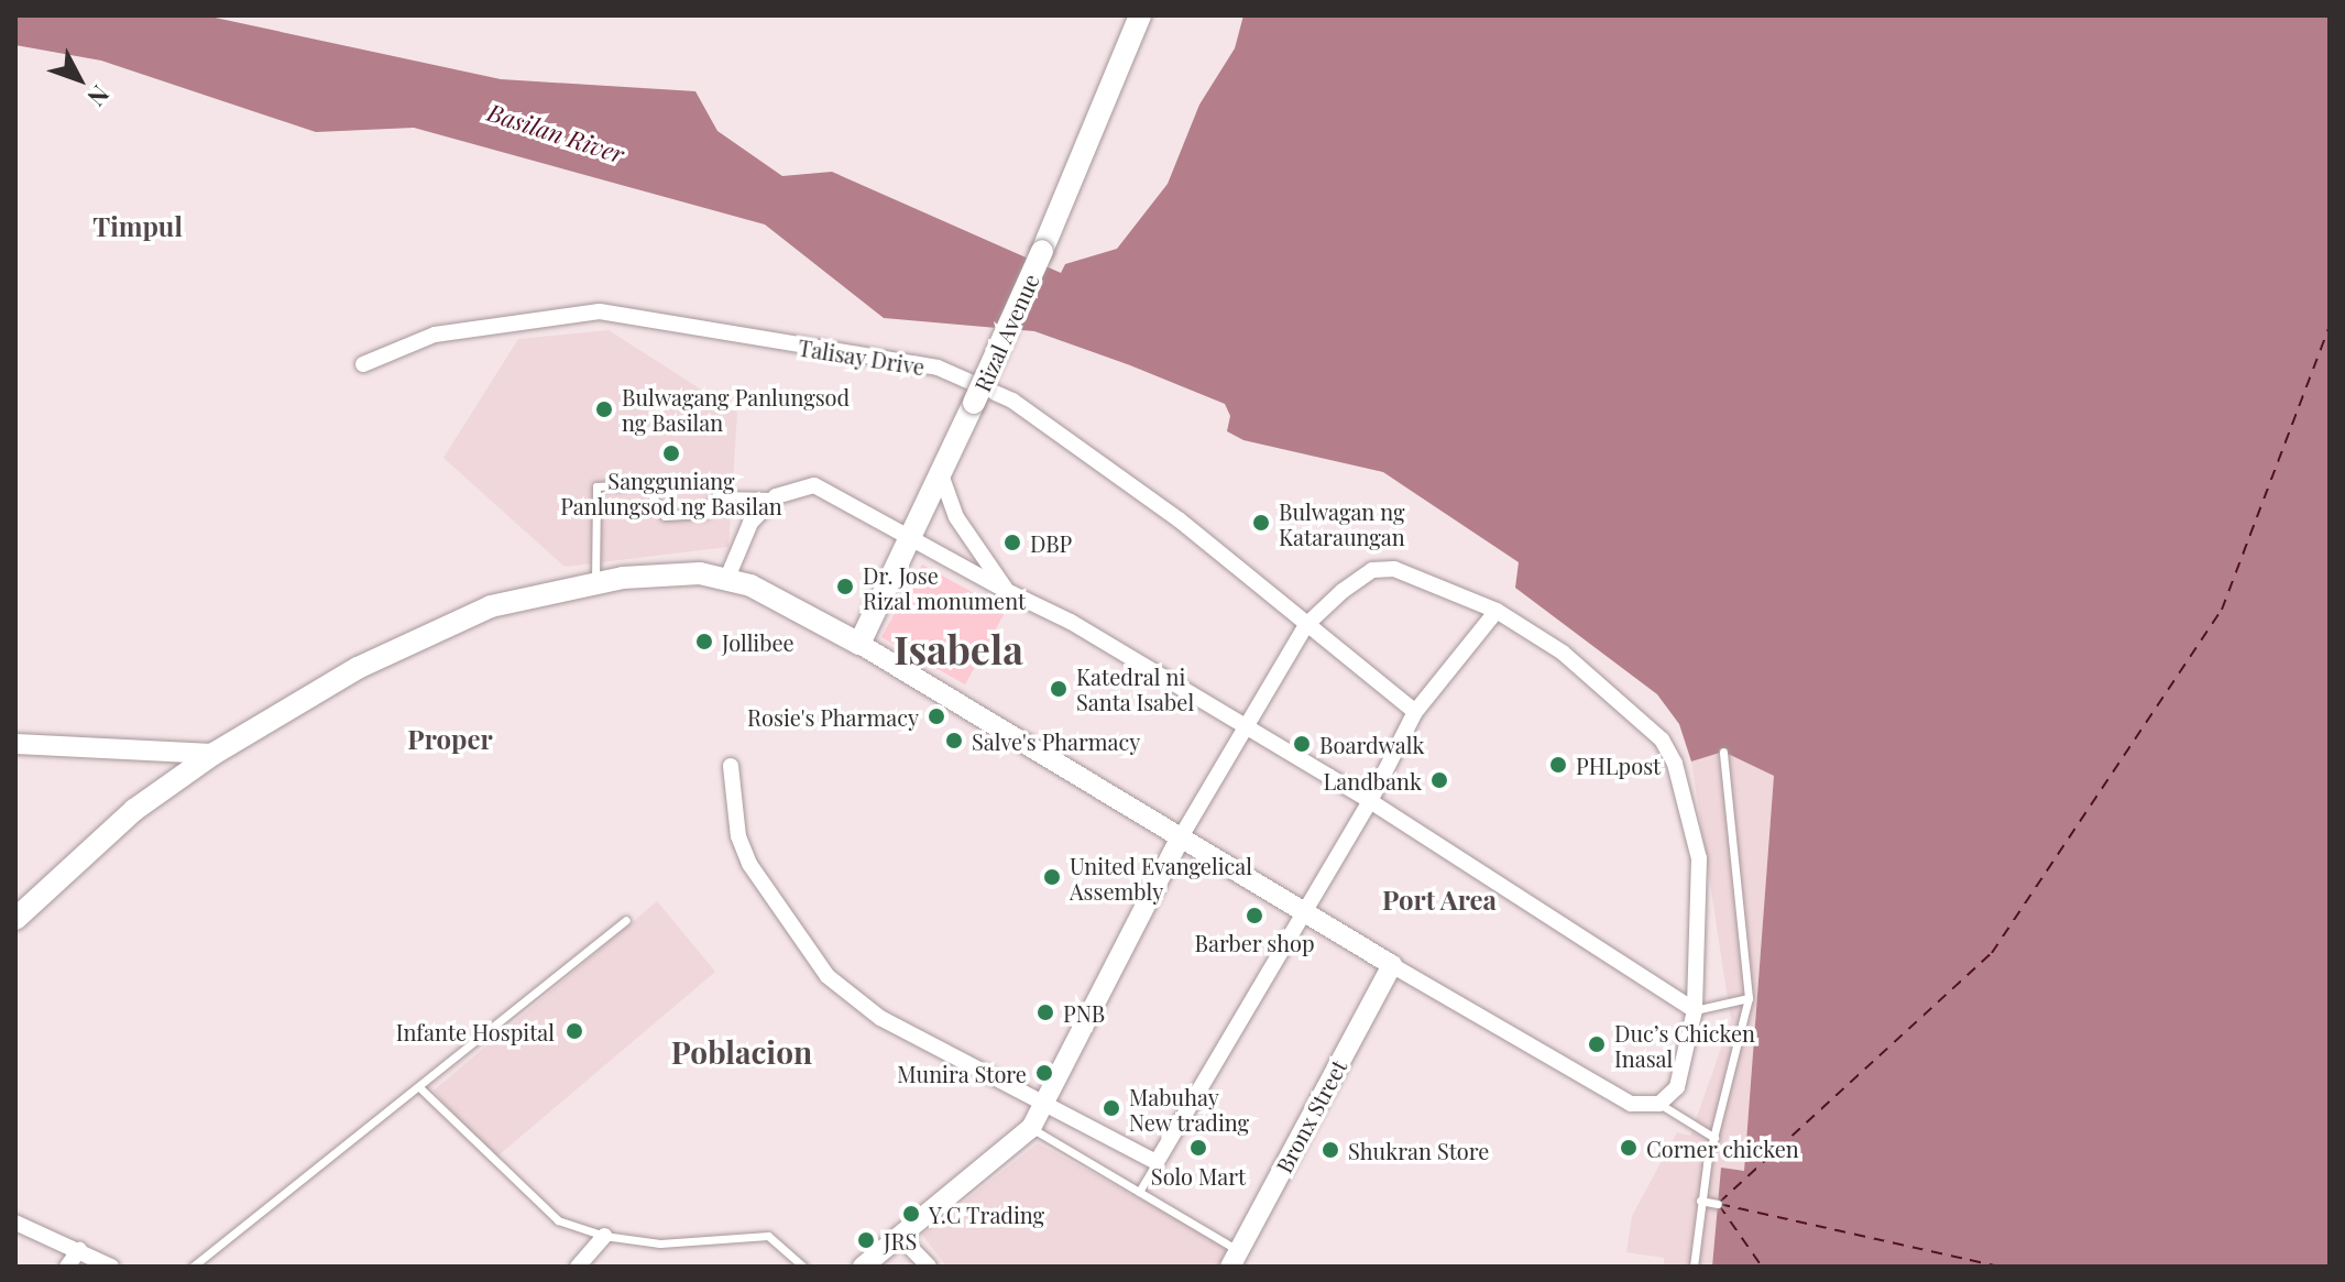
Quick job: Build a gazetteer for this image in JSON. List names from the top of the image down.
{
  "streets": {
    "main road": ["Rizal Avenue"],
    "street": ["Talisay Drive", "Bronx Street"]
  },
  "districts": [
    "Timpul",
    "Isabela",
    "Proper",
    "Port Area",
    "Poblacion"
  ],
  "water": ["Basilan River"],
  "places": [
    "Bulwagang Panlungsod ng Basilan",
    "Sangguniang Panlungsod ng Basilan",
    "Bulwagan ng Kataraungan",
    "DBP",
    "Dr. Jose Rizal monument",
    "Jollibee",
    "Katedral ni Santa Isabel",
    "Rosie's Pharmacy",
    "Salve's Pharmacy",
    "Boardwalk",
    "PHLpost",
    "Landbank",
    "United Evangelical Assembly",
    "Barber shop",
    "PNB",
    "Infante Hospital",
    "Duc’s Chicken Inasal",
    "Munira Store",
    "Mabuhay New trading",
    "Solo Mart",
    "Corner chicken",
    "Shukran Store",
    "Y.C Trading",
    "JRS"
  ],
  "north": "bottom right"
}
